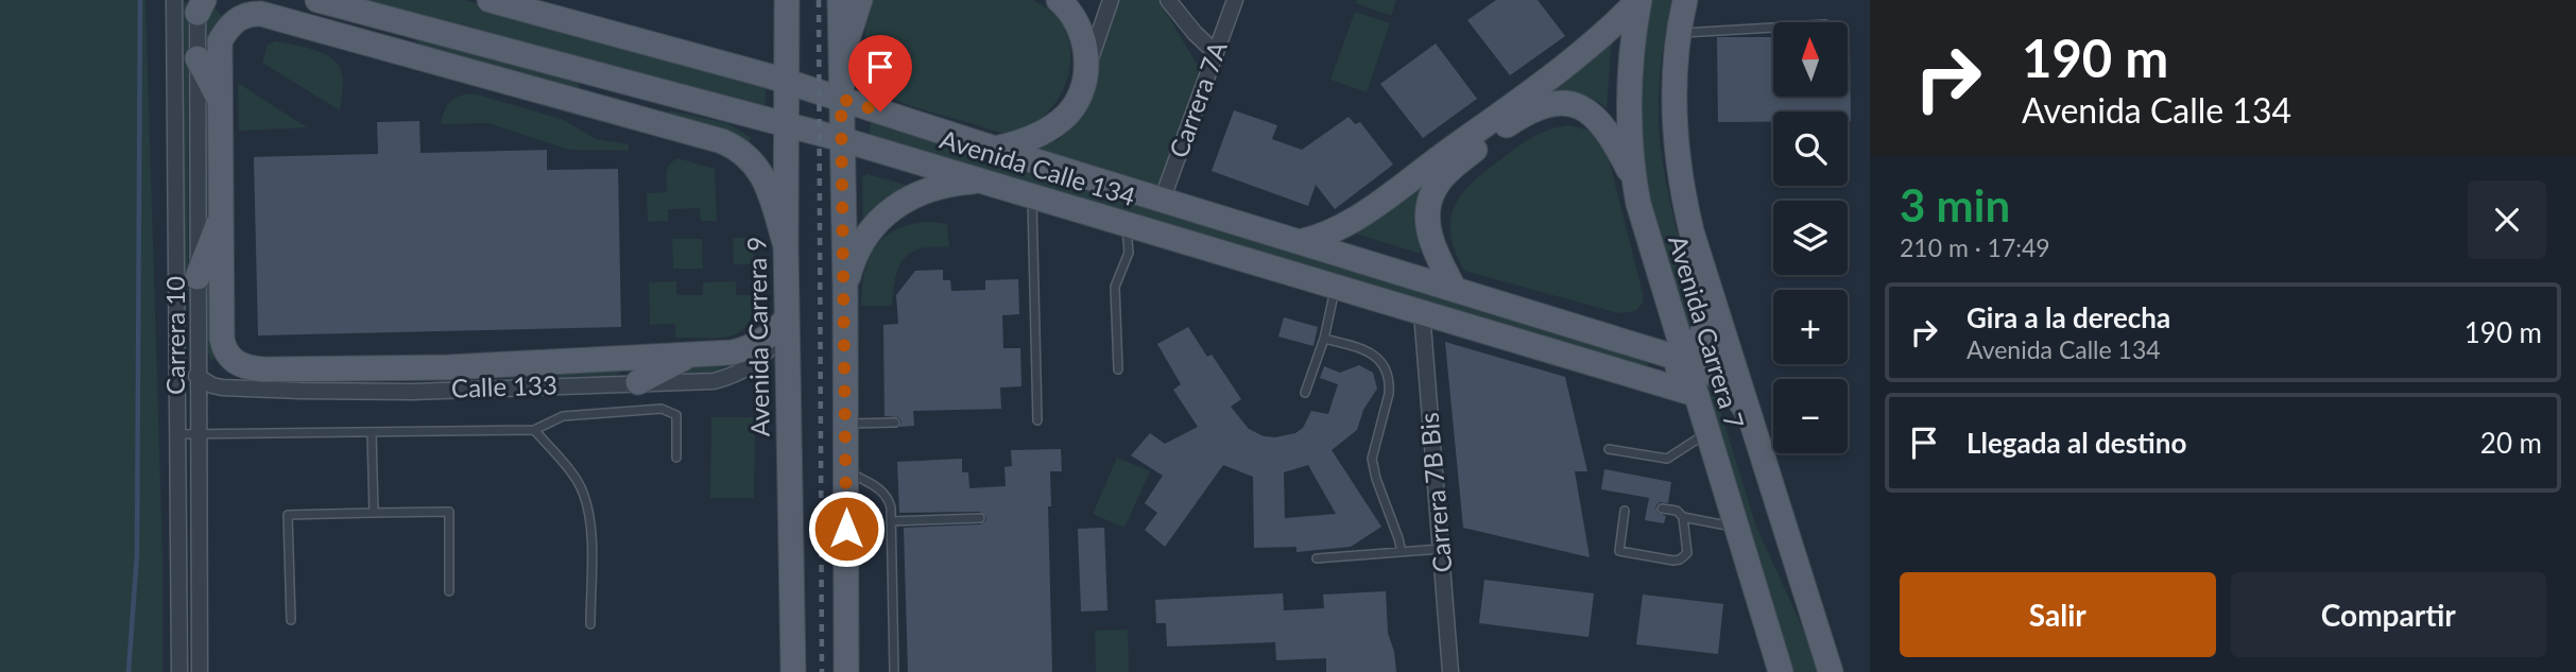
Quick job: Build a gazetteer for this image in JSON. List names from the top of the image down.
{
  "streets": {
    "main road": ["Avenida Calle 134", "Avenida Carrera 7", "Avenida Carrera 9"],
    "street": [
      "Carrera 7A",
      "Carrera 10",
      "Calle 133",
      "Carrera 7B Bis"
    ]
  },
  "crossings": [
    ["Carrera 7A", "Avenida Calle 134"],
    ["Avenida Calle 134", "Avenida Carrera 7"],
    ["Avenida Calle 134", "Avenida Carrera 9"],
    ["Avenida Calle 134", "Carrera 7B Bis"],
    ["Carrera 10", "Calle 133"],
    ["Avenida Carrera 9", "Calle 133"]
  ],
  "north": "top",
  "page": {
    "turn": ["190 m", "Avenida Calle 134"],
    "map_buttons": ["+", "−"],
    "heading": ["3 min", "210 m · 17:49"],
    "list": [
      {
        "name": "Gira a la derecha",
        "note": "Avenida Calle 134",
        "value": "190 m"
      },
      {
        "name": "Llegada al destino",
        "value": "20 m"
      }
    ],
    "buttons": ["Salir", "Compartir"]
  }
}
